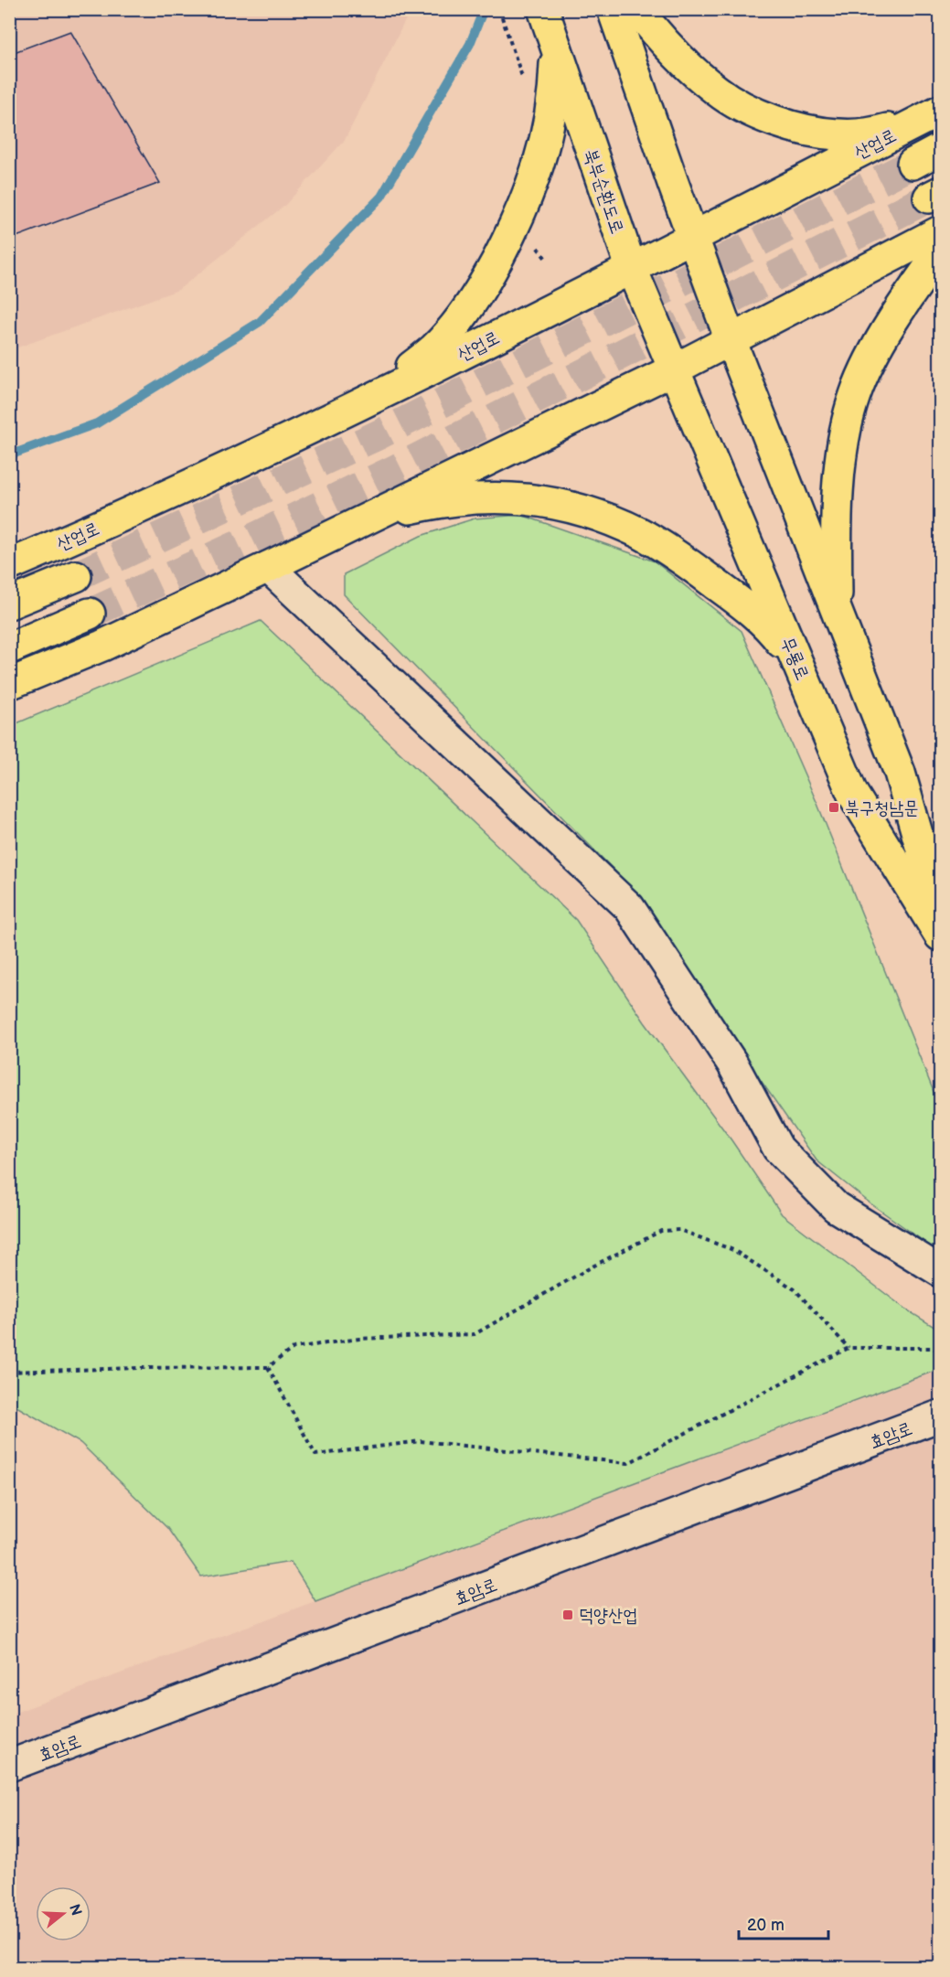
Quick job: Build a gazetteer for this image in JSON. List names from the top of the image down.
{
  "streets": {
    "main road": ["산업로", "북부순환도로", "무룡로"],
    "street": ["효암로"]
  },
  "crossings": [
    ["산업로", "북부순환도로"],
    ["북부순환도로", "무룡로"]
  ],
  "places": {
    "transit": ["북구청남문", "덕양산업"]
  },
  "scale_bar": "20 m",
  "north": "right"
}
